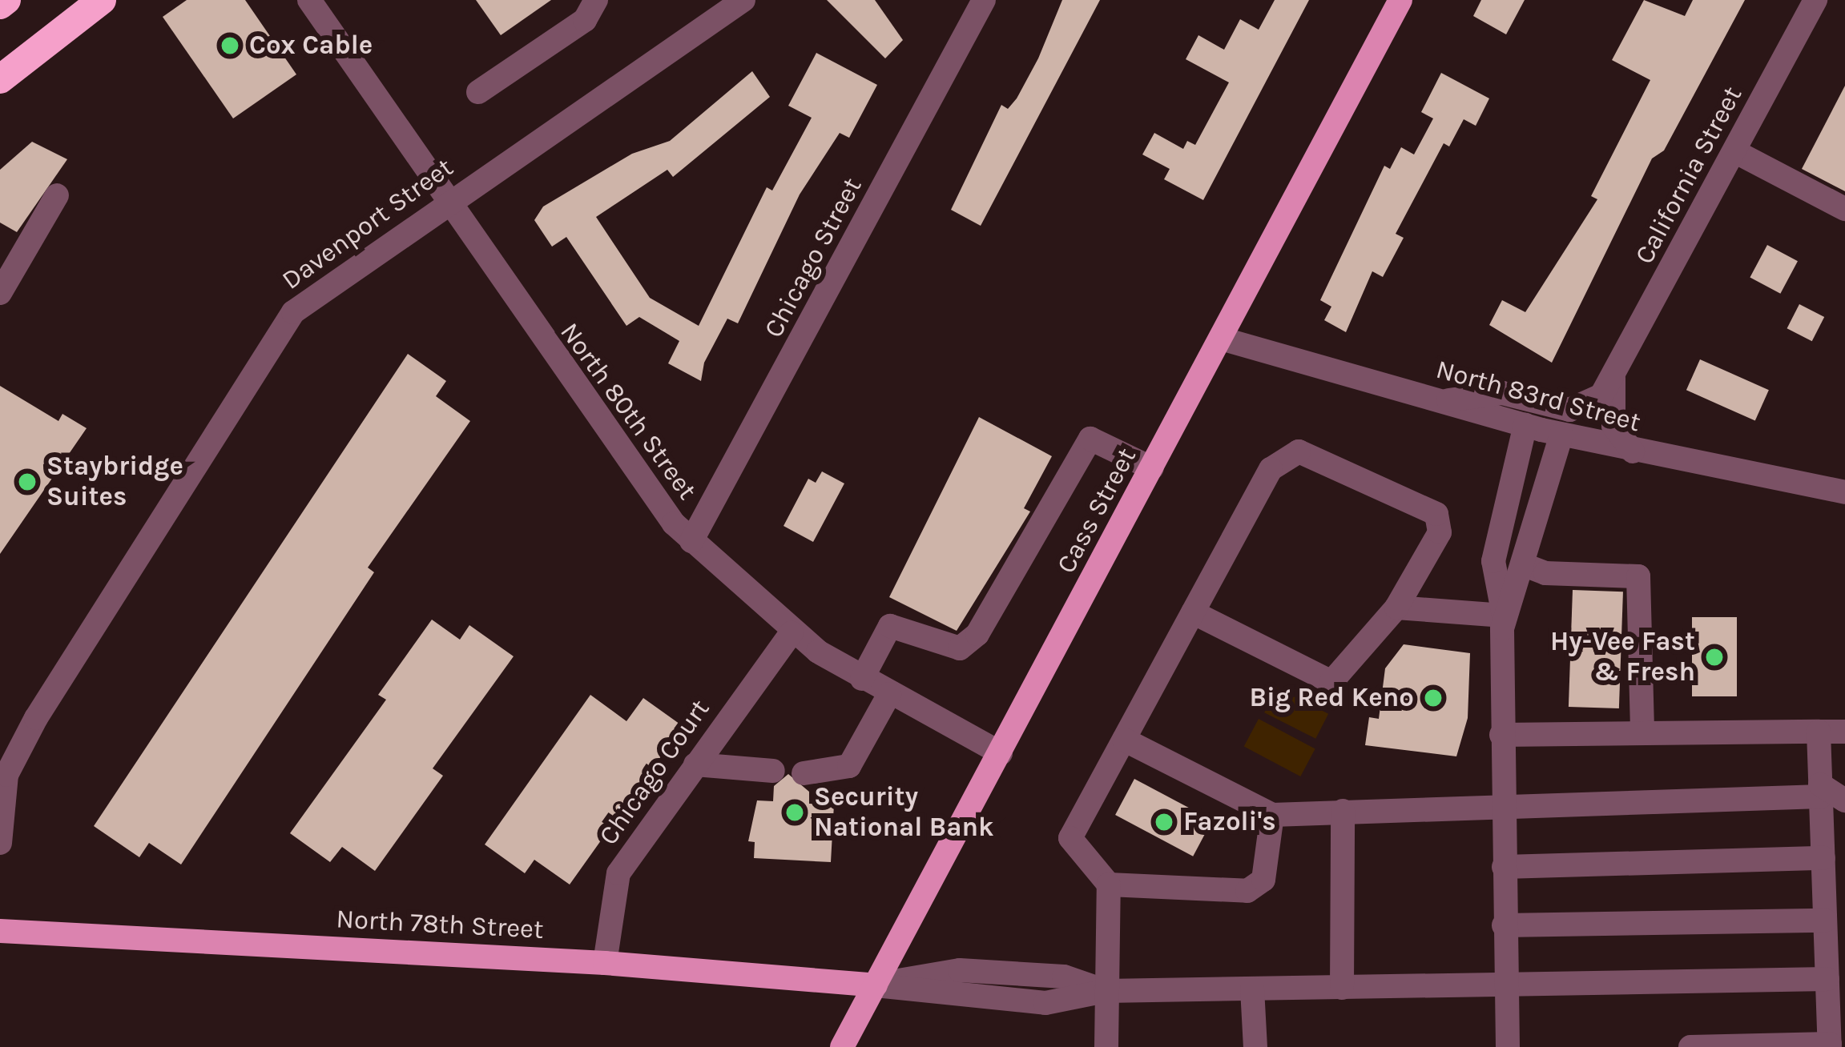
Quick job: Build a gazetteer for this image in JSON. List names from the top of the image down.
{
  "streets": {
    "main road": ["Cass Street", "North 78th Street"],
    "street": [
      "California Street",
      "Davenport Street",
      "Chicago Street",
      "North 83rd Street",
      "North 80th Street",
      "Chicago Court"
    ]
  },
  "crossings": [
    ["California Street", "North 83rd Street"],
    ["Davenport Street", "North 80th Street"],
    ["Chicago Street", "North 80th Street"],
    ["North 83rd Street", "Cass Street"],
    ["North 80th Street", "Cass Street"],
    ["North 80th Street", "Chicago Court"],
    ["Cass Street", "North 78th Street"],
    ["Chicago Court", "North 78th Street"]
  ],
  "places": [
    "Cox Cable",
    "Staybridge Suites",
    "Hy-Vee Fast & Fresh",
    "Big Red Keno",
    "Security National Bank",
    "Fazoli's"
  ]
}
